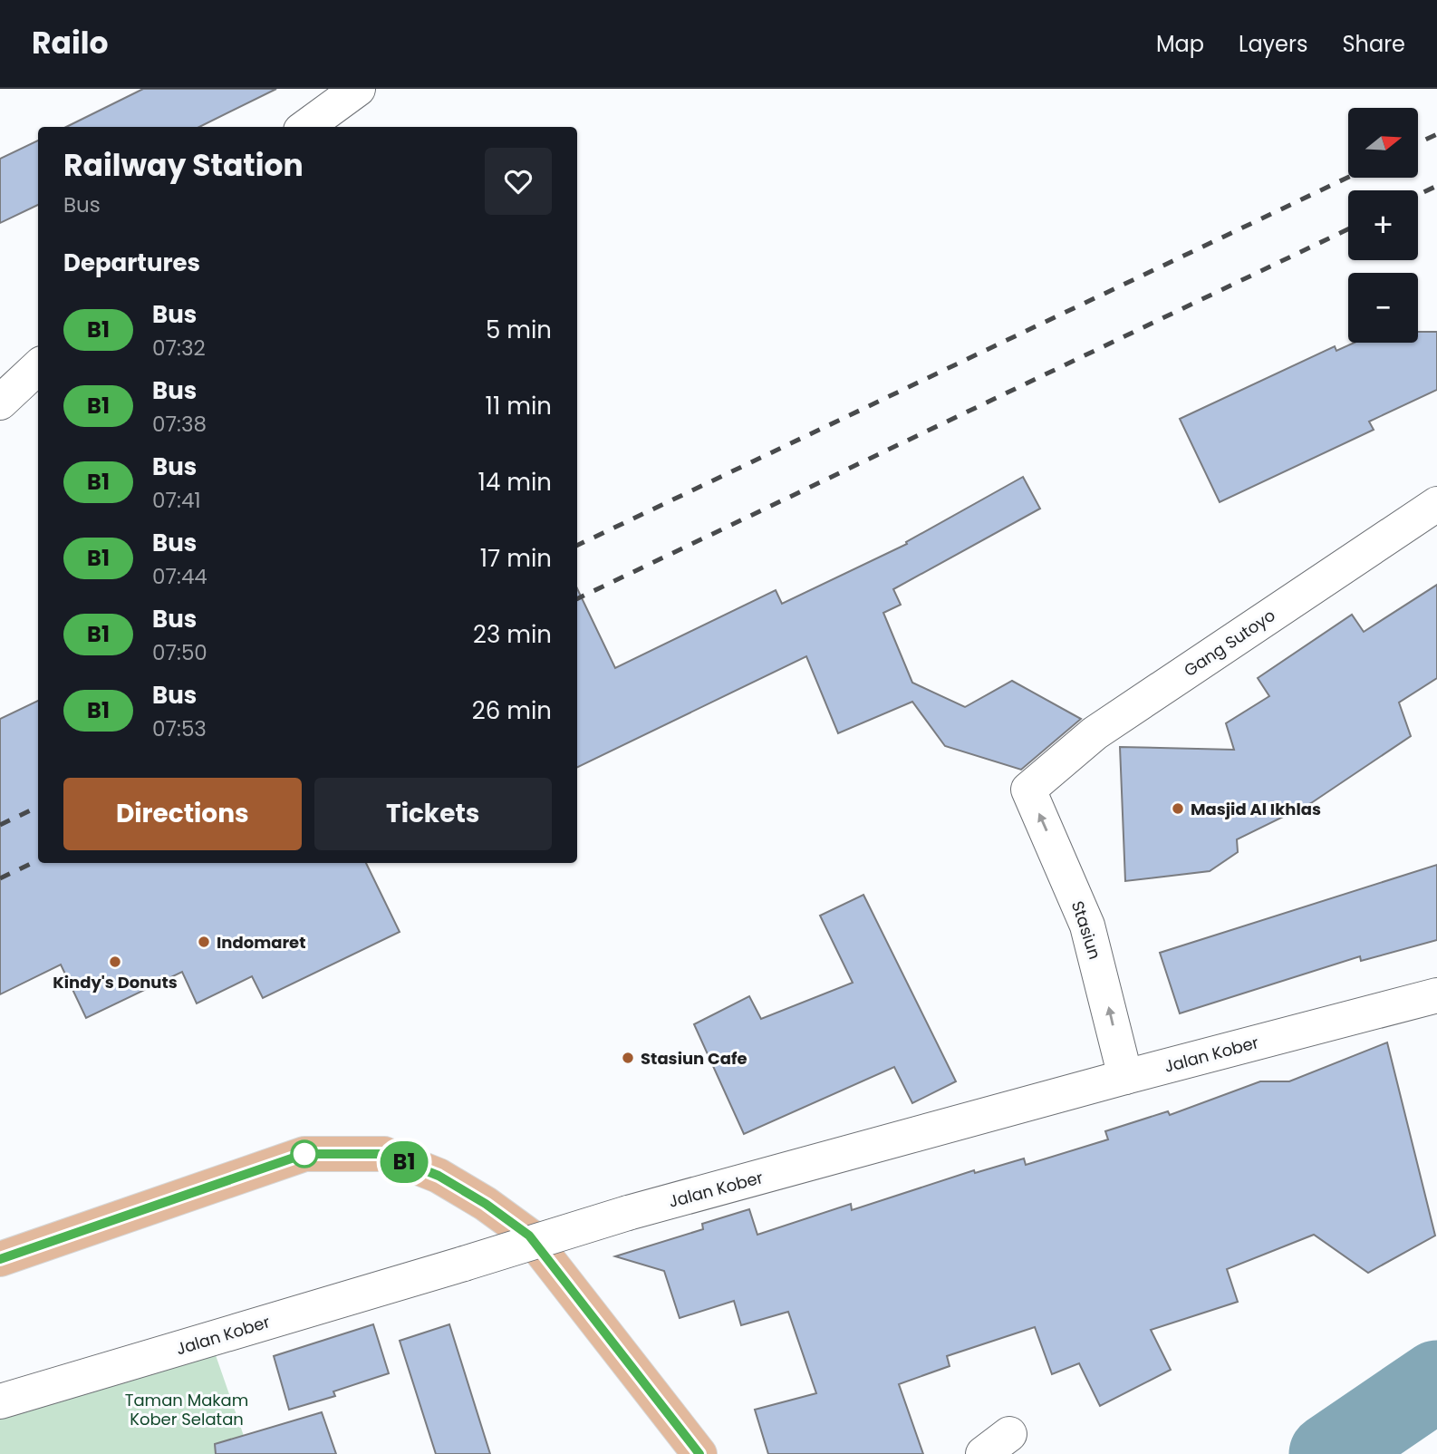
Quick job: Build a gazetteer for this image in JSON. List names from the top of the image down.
{
  "streets": {
    "street": ["Gang Sutoyo", "Stasiun", "Jalan Kober"]
  },
  "crossings": [
    ["Gang Sutoyo", "Stasiun"],
    ["Stasiun", "Jalan Kober"]
  ],
  "one_way": ["Stasiun"],
  "parks": ["Taman Makam Kober Selatan"],
  "places": [
    "Masjid Al Ikhlas",
    "Indomaret",
    "Kindy's Donuts",
    "Stasiun Cafe"
  ],
  "lines": ["bus line B1"],
  "north": "right",
  "page": {
    "header": "Railo",
    "nav": ["Map", "Layers", "Share"],
    "on_map": "B1",
    "map_buttons": ["+", "−"],
    "heading": [
      ["Railway Station", "Bus"],
      "Departures"
    ],
    "list": [
      {
        "mark": "B1",
        "name": "Bus",
        "note": "07:32",
        "value": "5 min"
      },
      {
        "mark": "B1",
        "name": "Bus",
        "note": "07:38",
        "value": "11 min"
      },
      {
        "mark": "B1",
        "name": "Bus",
        "note": "07:41",
        "value": "14 min"
      },
      {
        "mark": "B1",
        "name": "Bus",
        "note": "07:44",
        "value": "17 min"
      },
      {
        "mark": "B1",
        "name": "Bus",
        "note": "07:50",
        "value": "23 min"
      },
      {
        "mark": "B1",
        "name": "Bus",
        "note": "07:53",
        "value": "26 min"
      }
    ],
    "buttons": ["Directions", "Tickets"]
  }
}
